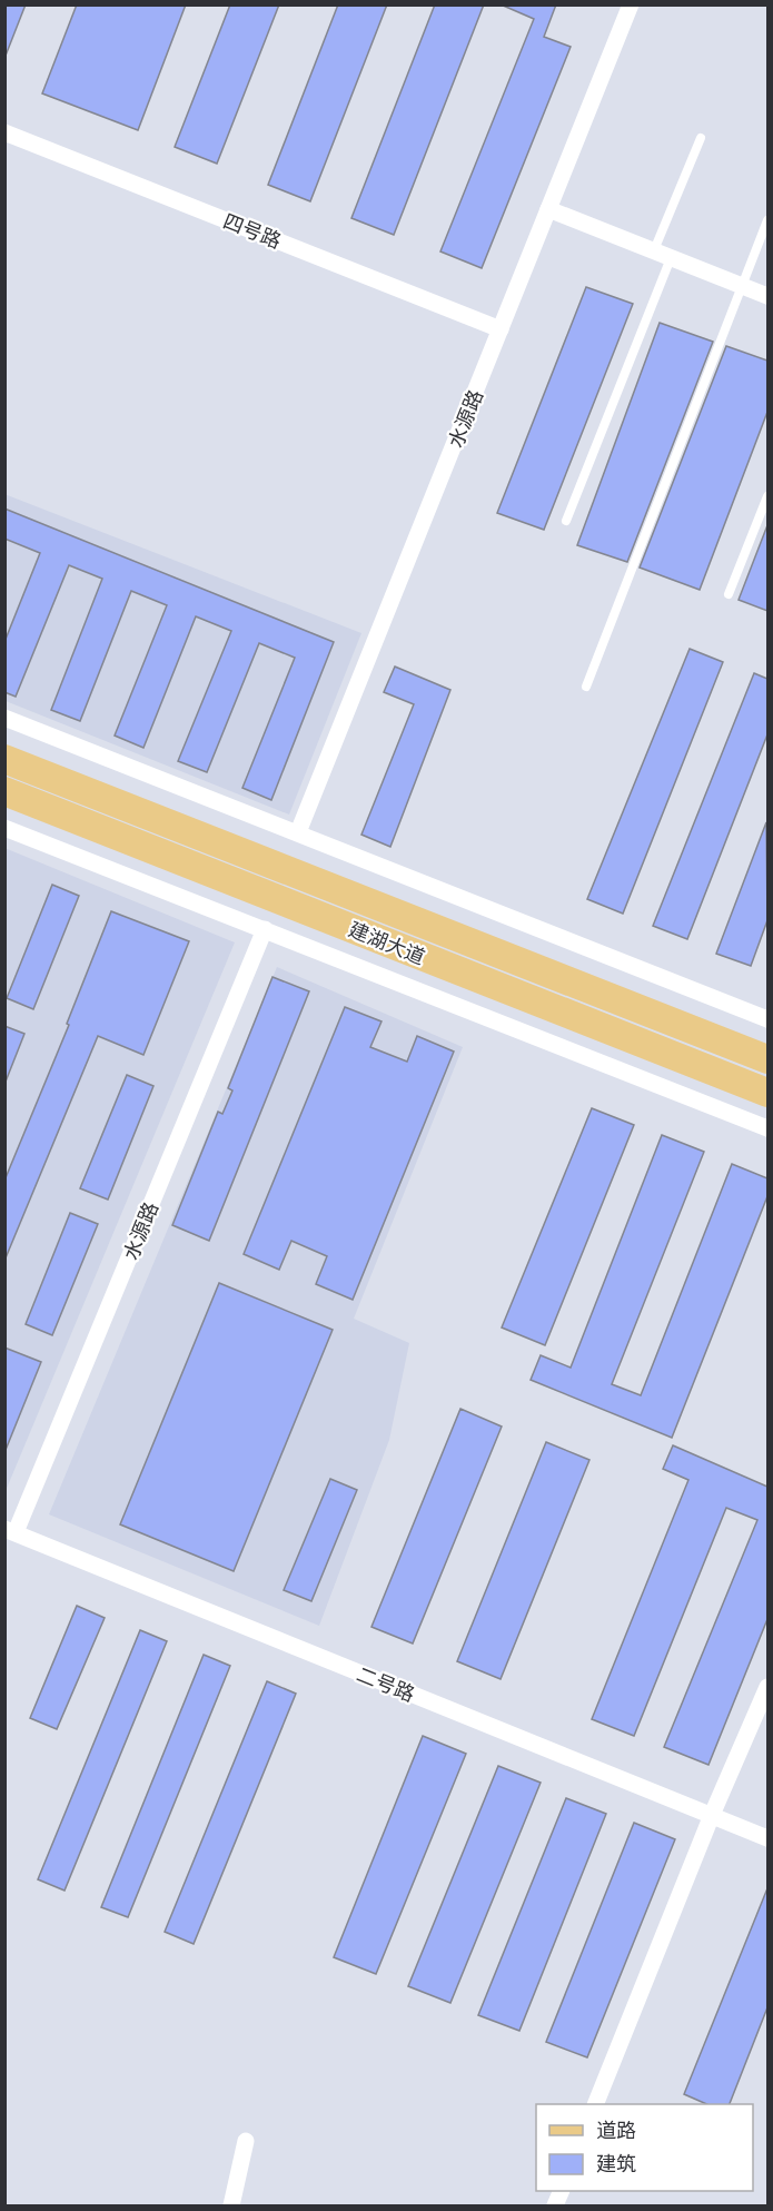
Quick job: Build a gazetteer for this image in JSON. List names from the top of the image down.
{
  "streets": {
    "main road": ["建湖大道"],
    "street": ["四号路", "水源路", "二号路"]
  },
  "crossings": [
    ["四号路", "水源路"],
    ["水源路", "二号路"]
  ],
  "legend": ["道路", "建筑"]
}
